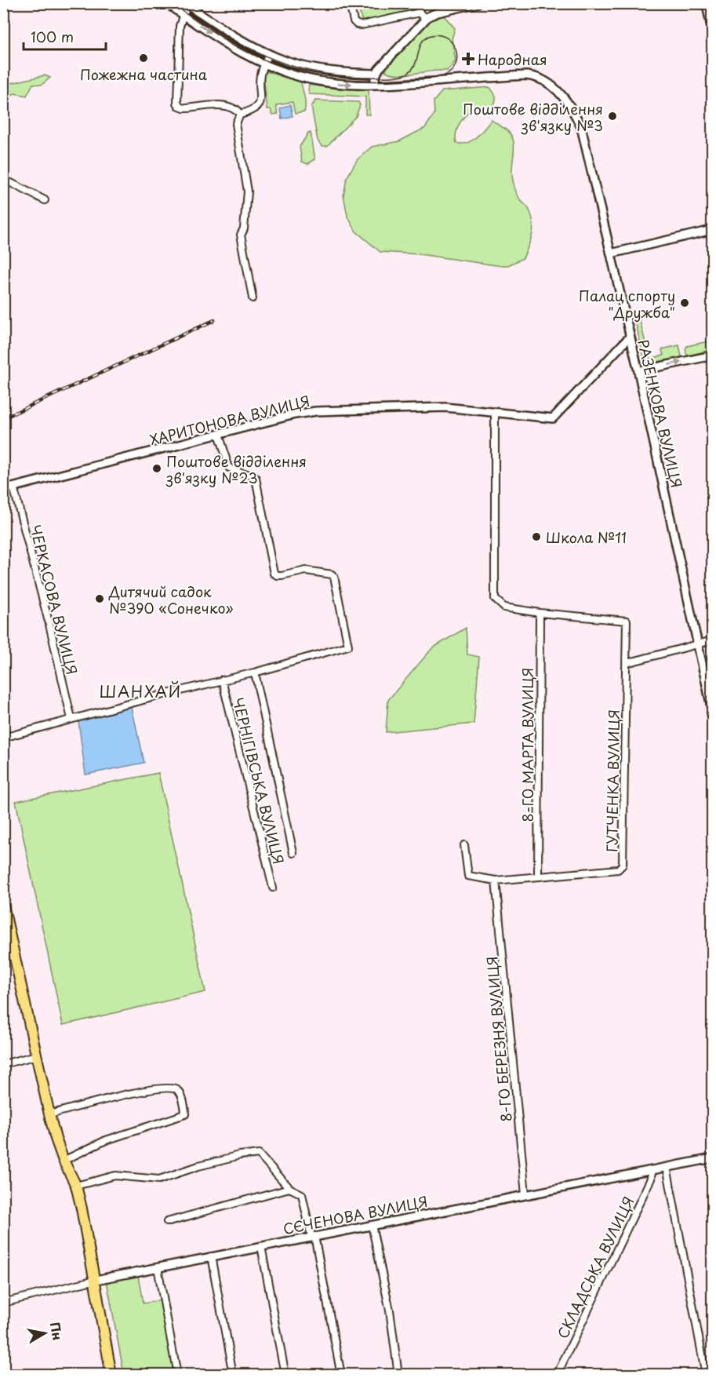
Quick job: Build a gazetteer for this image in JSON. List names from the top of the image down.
{
  "streets": {
    "street": [
      "РАЗЕНКОВА ВУЛИЦЯ",
      "ХАРИТОНОВА ВУЛИЦЯ",
      "ЧЕРКАСОВА ВУЛИЦЯ",
      "8-ГО МАРТА ВУЛИЦЯ",
      "ЧЕРНІГІВСЬКА ВУЛИЦЯ",
      "ГУТЧЕНКА ВУЛИЦЯ",
      "8-ГО БЕРЕЗНЯ ВУЛИЦЯ",
      "СЄЧЕНОВА ВУЛИЦЯ",
      "СКЛАДСЬКА ВУЛИЦЯ"
    ]
  },
  "crossings": [
    ["РАЗЕНКОВА ВУЛИЦЯ", "ХАРИТОНОВА ВУЛИЦЯ"],
    ["ХАРИТОНОВА ВУЛИЦЯ", "ЧЕРКАСОВА ВУЛИЦЯ"],
    ["8-ГО МАРТА ВУЛИЦЯ", "ГУТЧЕНКА ВУЛИЦЯ"],
    ["ГУТЧЕНКА ВУЛИЦЯ", "8-ГО БЕРЕЗНЯ ВУЛИЦЯ"],
    ["8-ГО БЕРЕЗНЯ ВУЛИЦЯ", "СЄЧЕНОВА ВУЛИЦЯ"],
    ["СЄЧЕНОВА ВУЛИЦЯ", "СКЛАДСЬКА ВУЛИЦЯ"]
  ],
  "districts": ["ШАНХАЙ"],
  "places": {
    "other": [
      "Пожежна частина",
      "Поштове відділення зв'язку №3",
      "Палац спорту \"Дружба\"",
      "Поштове відділення зв'язку №23",
      "Школа №11",
      "Дитячий садок №390 «Сонечко»"
    ],
    "health": ["Народная"]
  },
  "scale_bar": "100 m",
  "north": "right"
}
